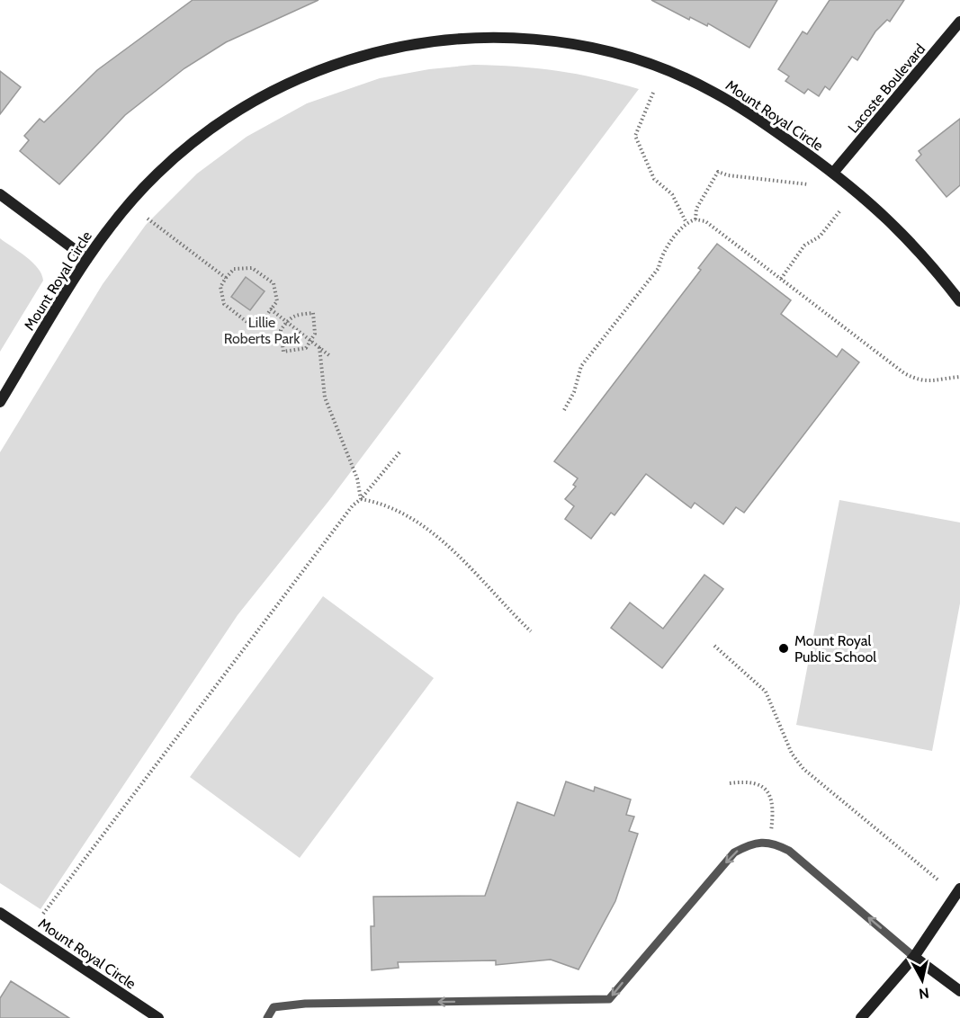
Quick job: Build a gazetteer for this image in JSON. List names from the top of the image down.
{
  "streets": {
    "street": ["Lacoste Boulevard", "Mount Royal Circle"]
  },
  "crossings": [
    ["Lacoste Boulevard", "Mount Royal Circle"]
  ],
  "parks": ["Lillie Roberts Park"],
  "places": ["Mount Royal Public School"],
  "north": "bottom"
}
